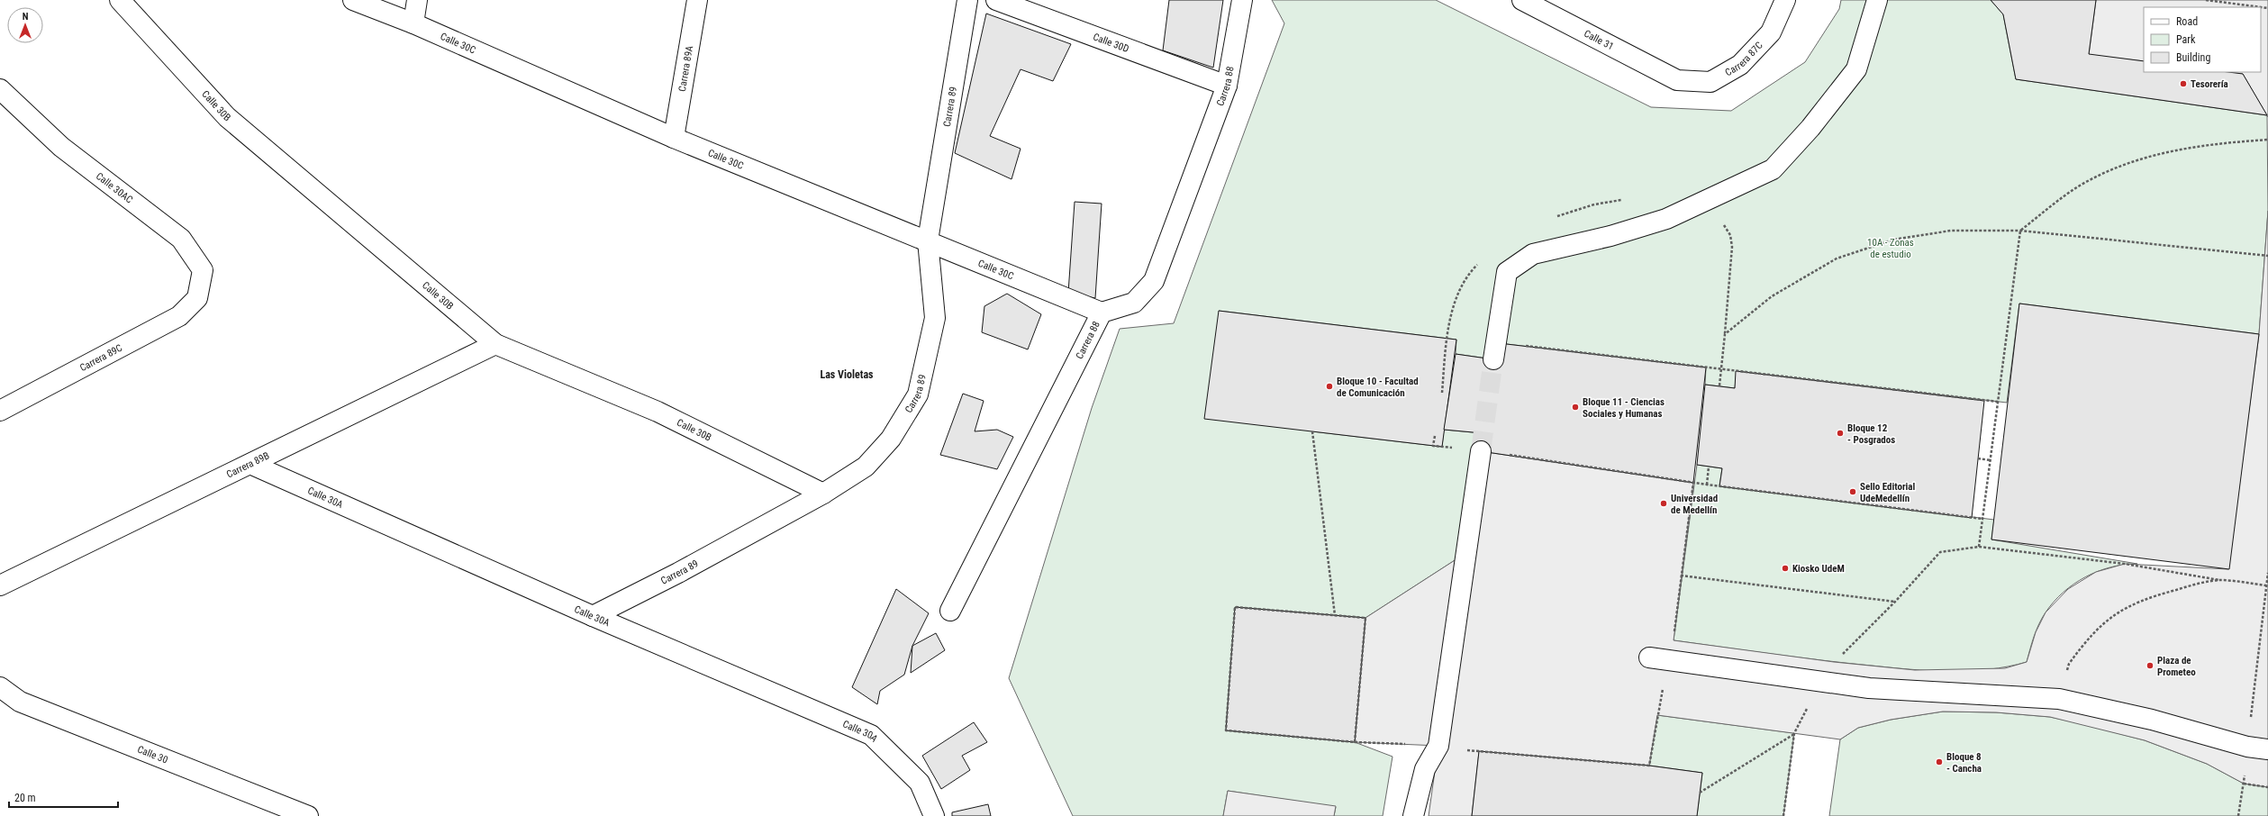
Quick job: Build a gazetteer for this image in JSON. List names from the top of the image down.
{
  "streets": {
    "street": [
      "Calle 31",
      "Calle 30D",
      "Calle 30C",
      "Carrera 87C",
      "Carrera 89A",
      "Carrera 88",
      "Calle 30B",
      "Carrera 89",
      "Calle 30AC",
      "Carrera 89C",
      "Carrera 89B",
      "Calle 30A",
      "Calle 30"
    ]
  },
  "crossings": [
    ["Calle 31", "Carrera 87C"],
    ["Calle 30D", "Carrera 88"],
    ["Calle 30C", "Carrera 89A"],
    ["Calle 30C", "Carrera 88"],
    ["Calle 30C", "Carrera 89"],
    ["Calle 30B", "Carrera 89"],
    ["Calle 30B", "Carrera 89B"],
    ["Carrera 89", "Calle 30A"],
    ["Calle 30AC", "Carrera 89C"],
    ["Carrera 89B", "Calle 30A"]
  ],
  "districts": ["Las Violetas"],
  "parks": ["10A - Zonas de estudio"],
  "places": [
    "Tesorería",
    "Bloque 10 - Facultad de Comunicación",
    "Bloque 11 - Ciencias Sociales y Humanas",
    "Bloque 12 - Posgrados",
    "Sello Editorial UdeMedellín",
    "Universidad de Medellín",
    "Kiosko UdeM",
    "Plaza de Prometeo",
    "Bloque 8 - Cancha"
  ],
  "legend": ["Road", "Park", "Building"],
  "scale_bar": "20 m",
  "north": "top"
}
